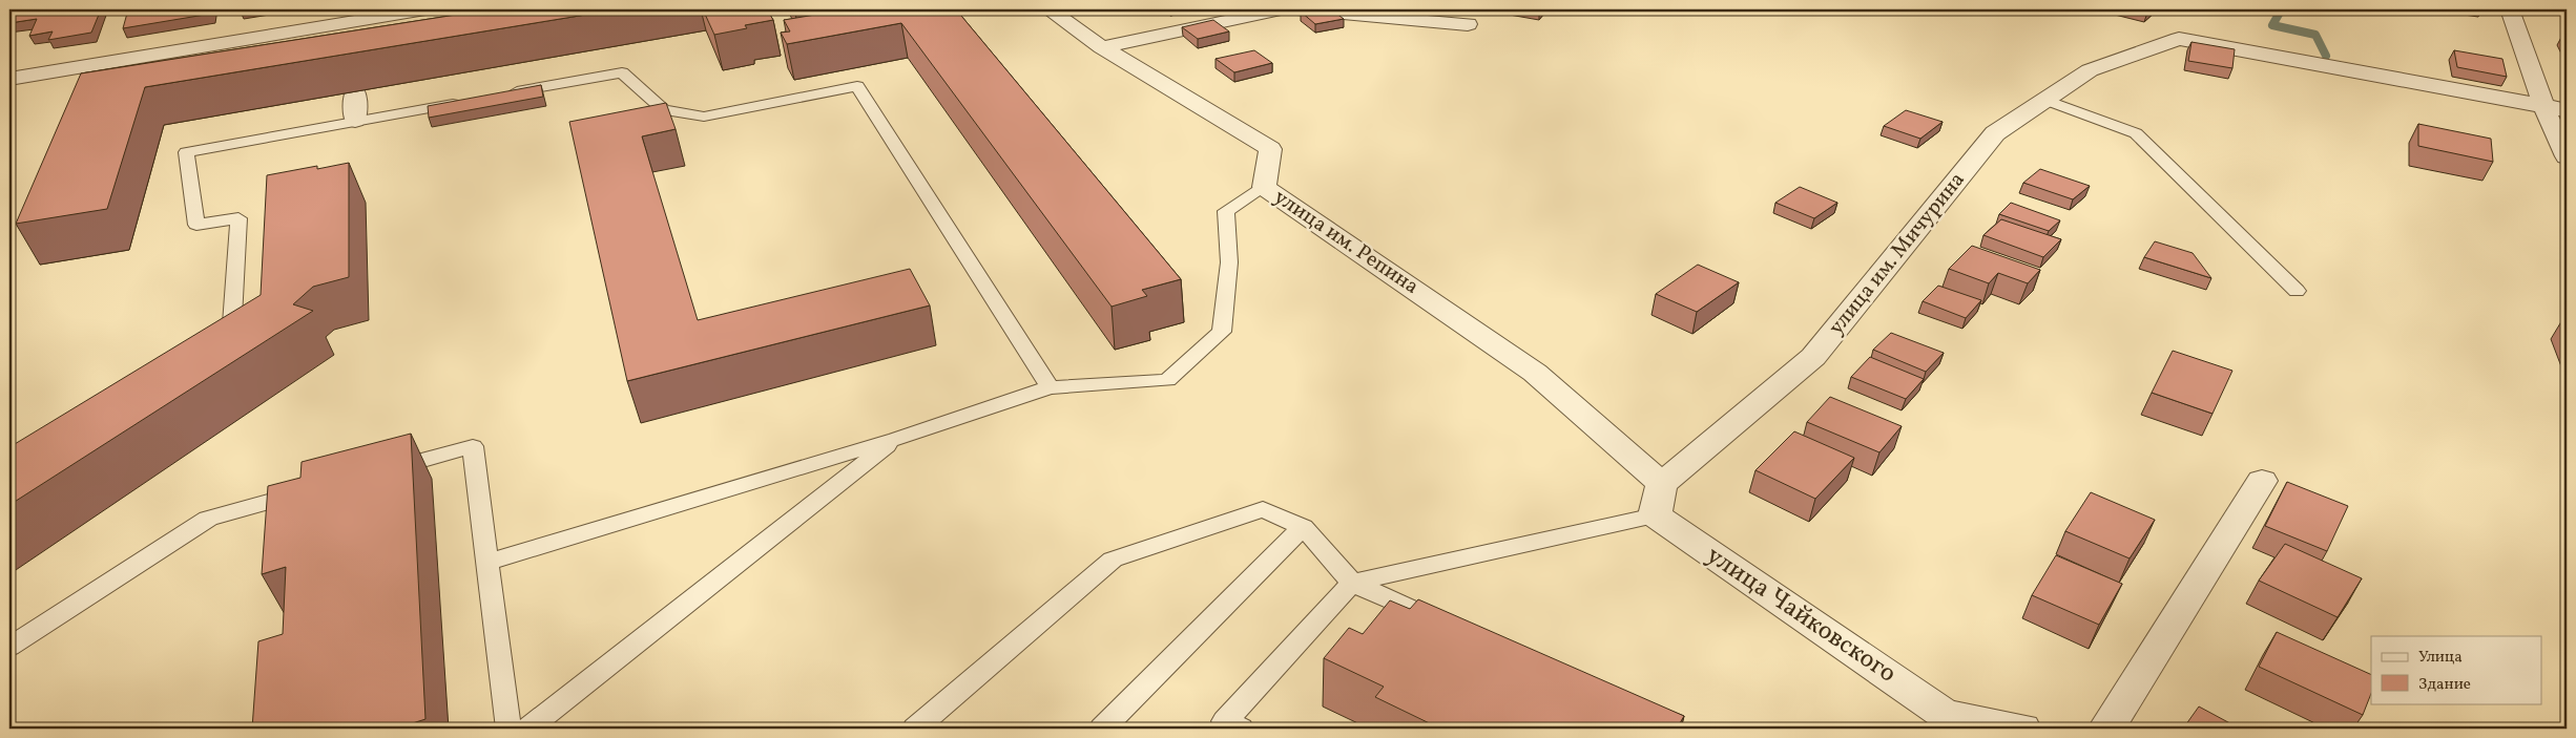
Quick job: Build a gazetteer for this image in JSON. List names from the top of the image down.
{
  "streets": {
    "street": ["улица им. Репина", "улица им. Мичурина", "улица Чайковского"]
  },
  "crossings": [
    ["улица им. Репина", "улица им. Мичурина"],
    ["улица им. Репина", "улица Чайковского"],
    ["улица им. Мичурина", "улица Чайковского"]
  ],
  "legend": ["Улица", "Здание"]
}
